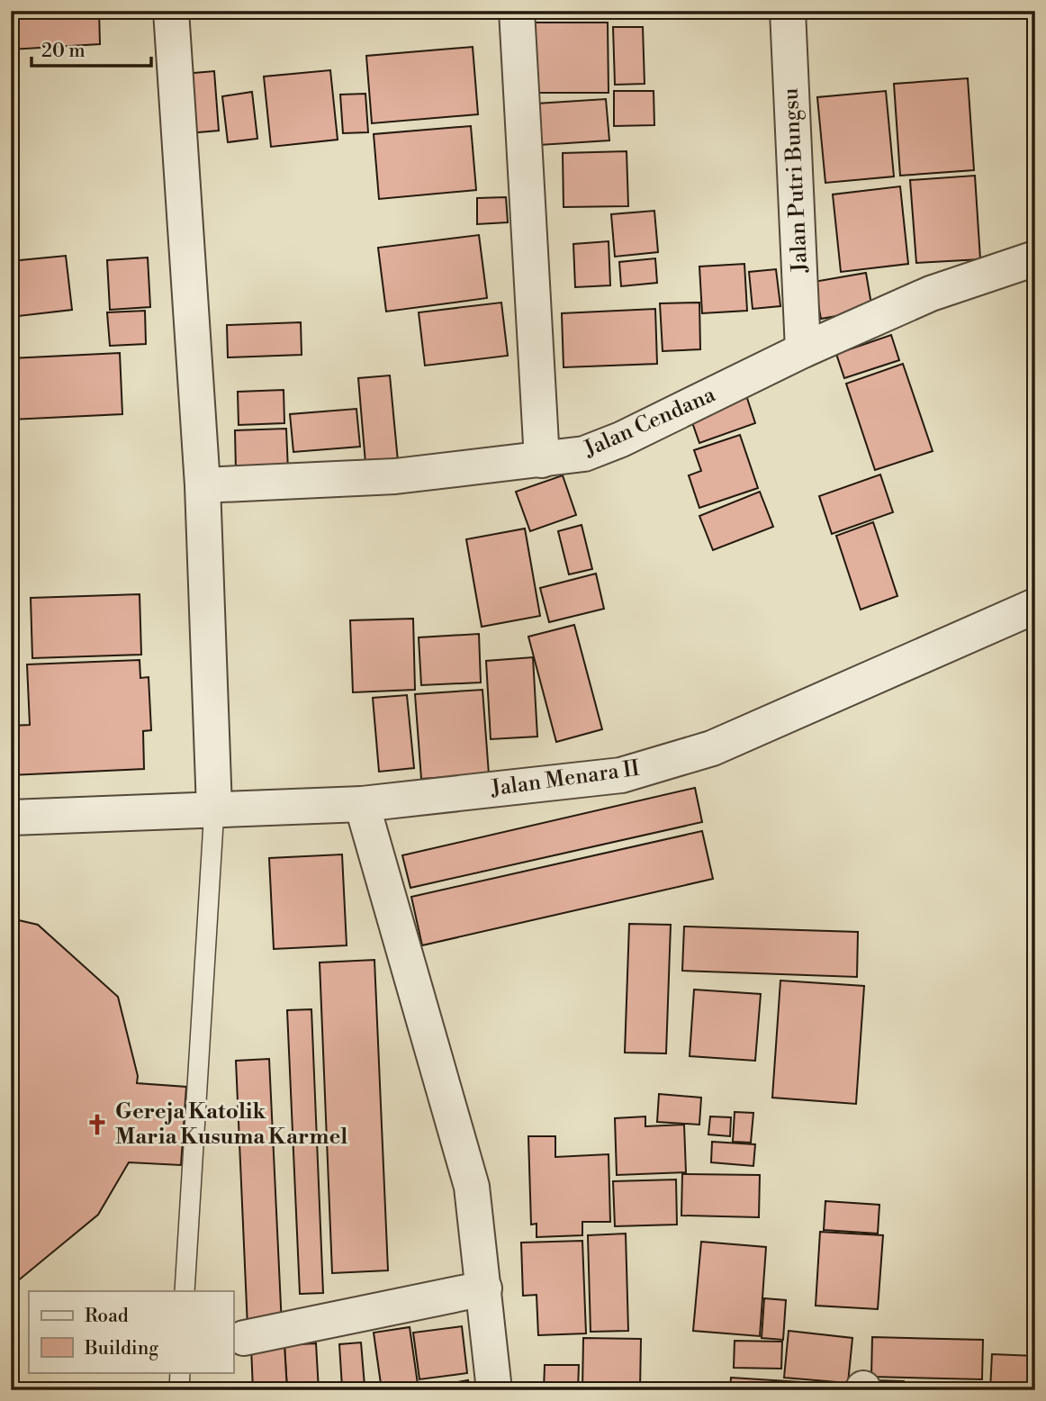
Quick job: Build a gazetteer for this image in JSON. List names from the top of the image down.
{
  "streets": {
    "street": ["Jalan Putri Bungsu", "Jalan Cendana", "Jalan Menara II"]
  },
  "crossings": [
    ["Jalan Putri Bungsu", "Jalan Cendana"]
  ],
  "places": {
    "church": ["Gereja Katolik Maria Kusuma Karmel"]
  },
  "legend": ["Road", "Building"],
  "scale_bar": "20 m"
}
